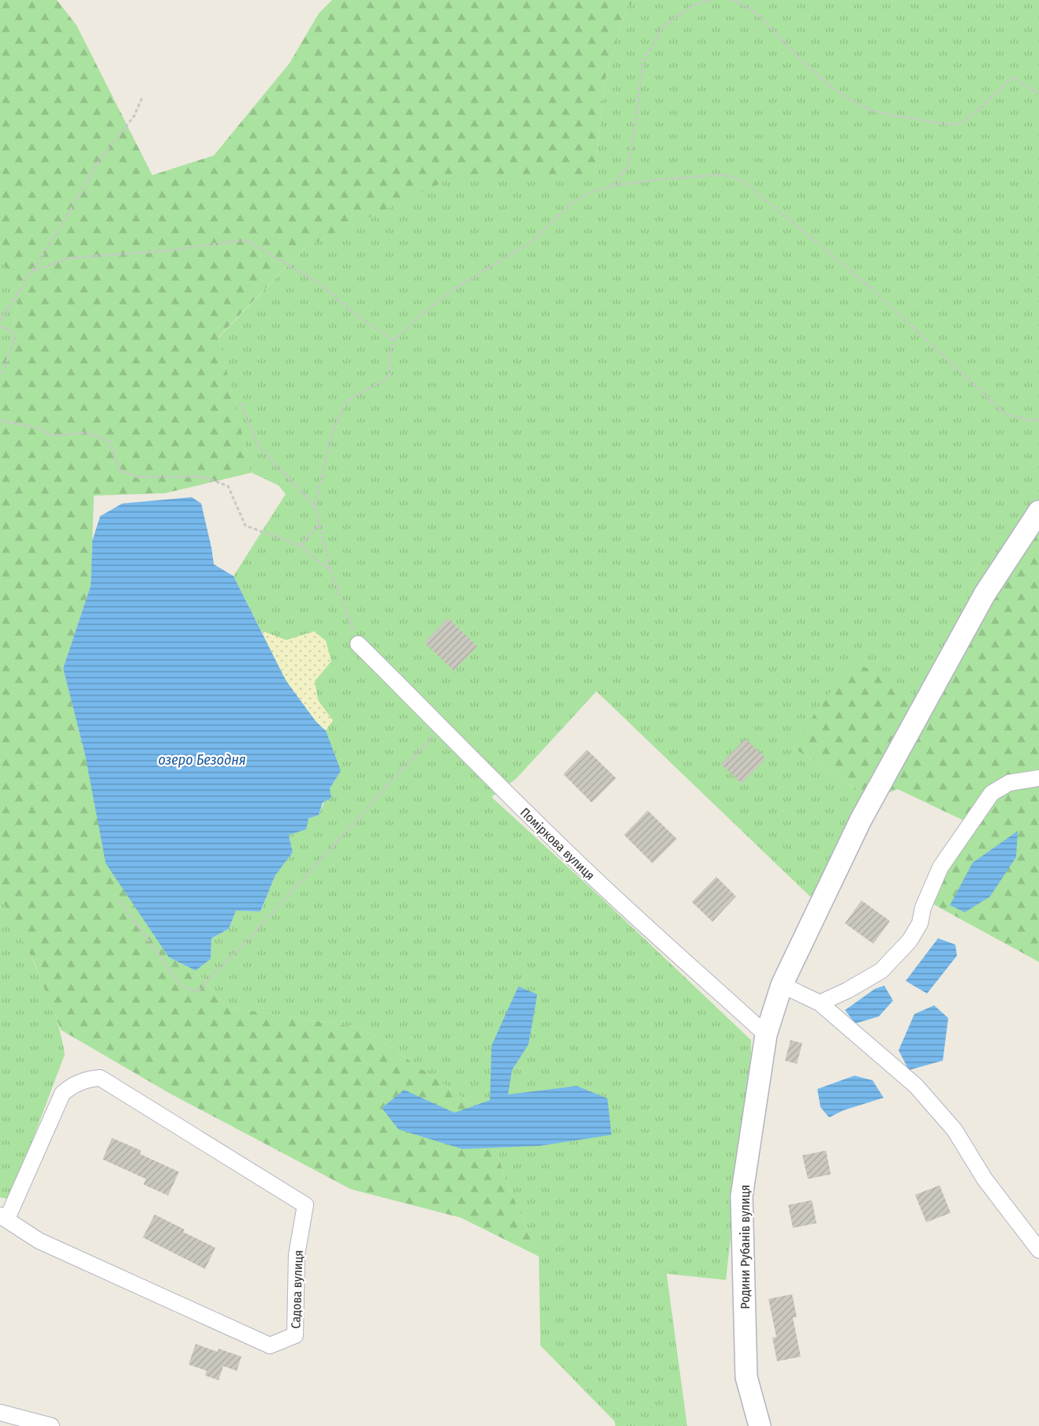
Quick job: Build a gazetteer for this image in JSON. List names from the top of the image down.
{
  "streets": {
    "street": ["Поміркова вулиця", "Родини Рубанів вулиця", "Садова вулиця"]
  },
  "crossings": [
    ["Поміркова вулиця", "Родини Рубанів вулиця"]
  ],
  "water": ["озеро Безодня"]
}
